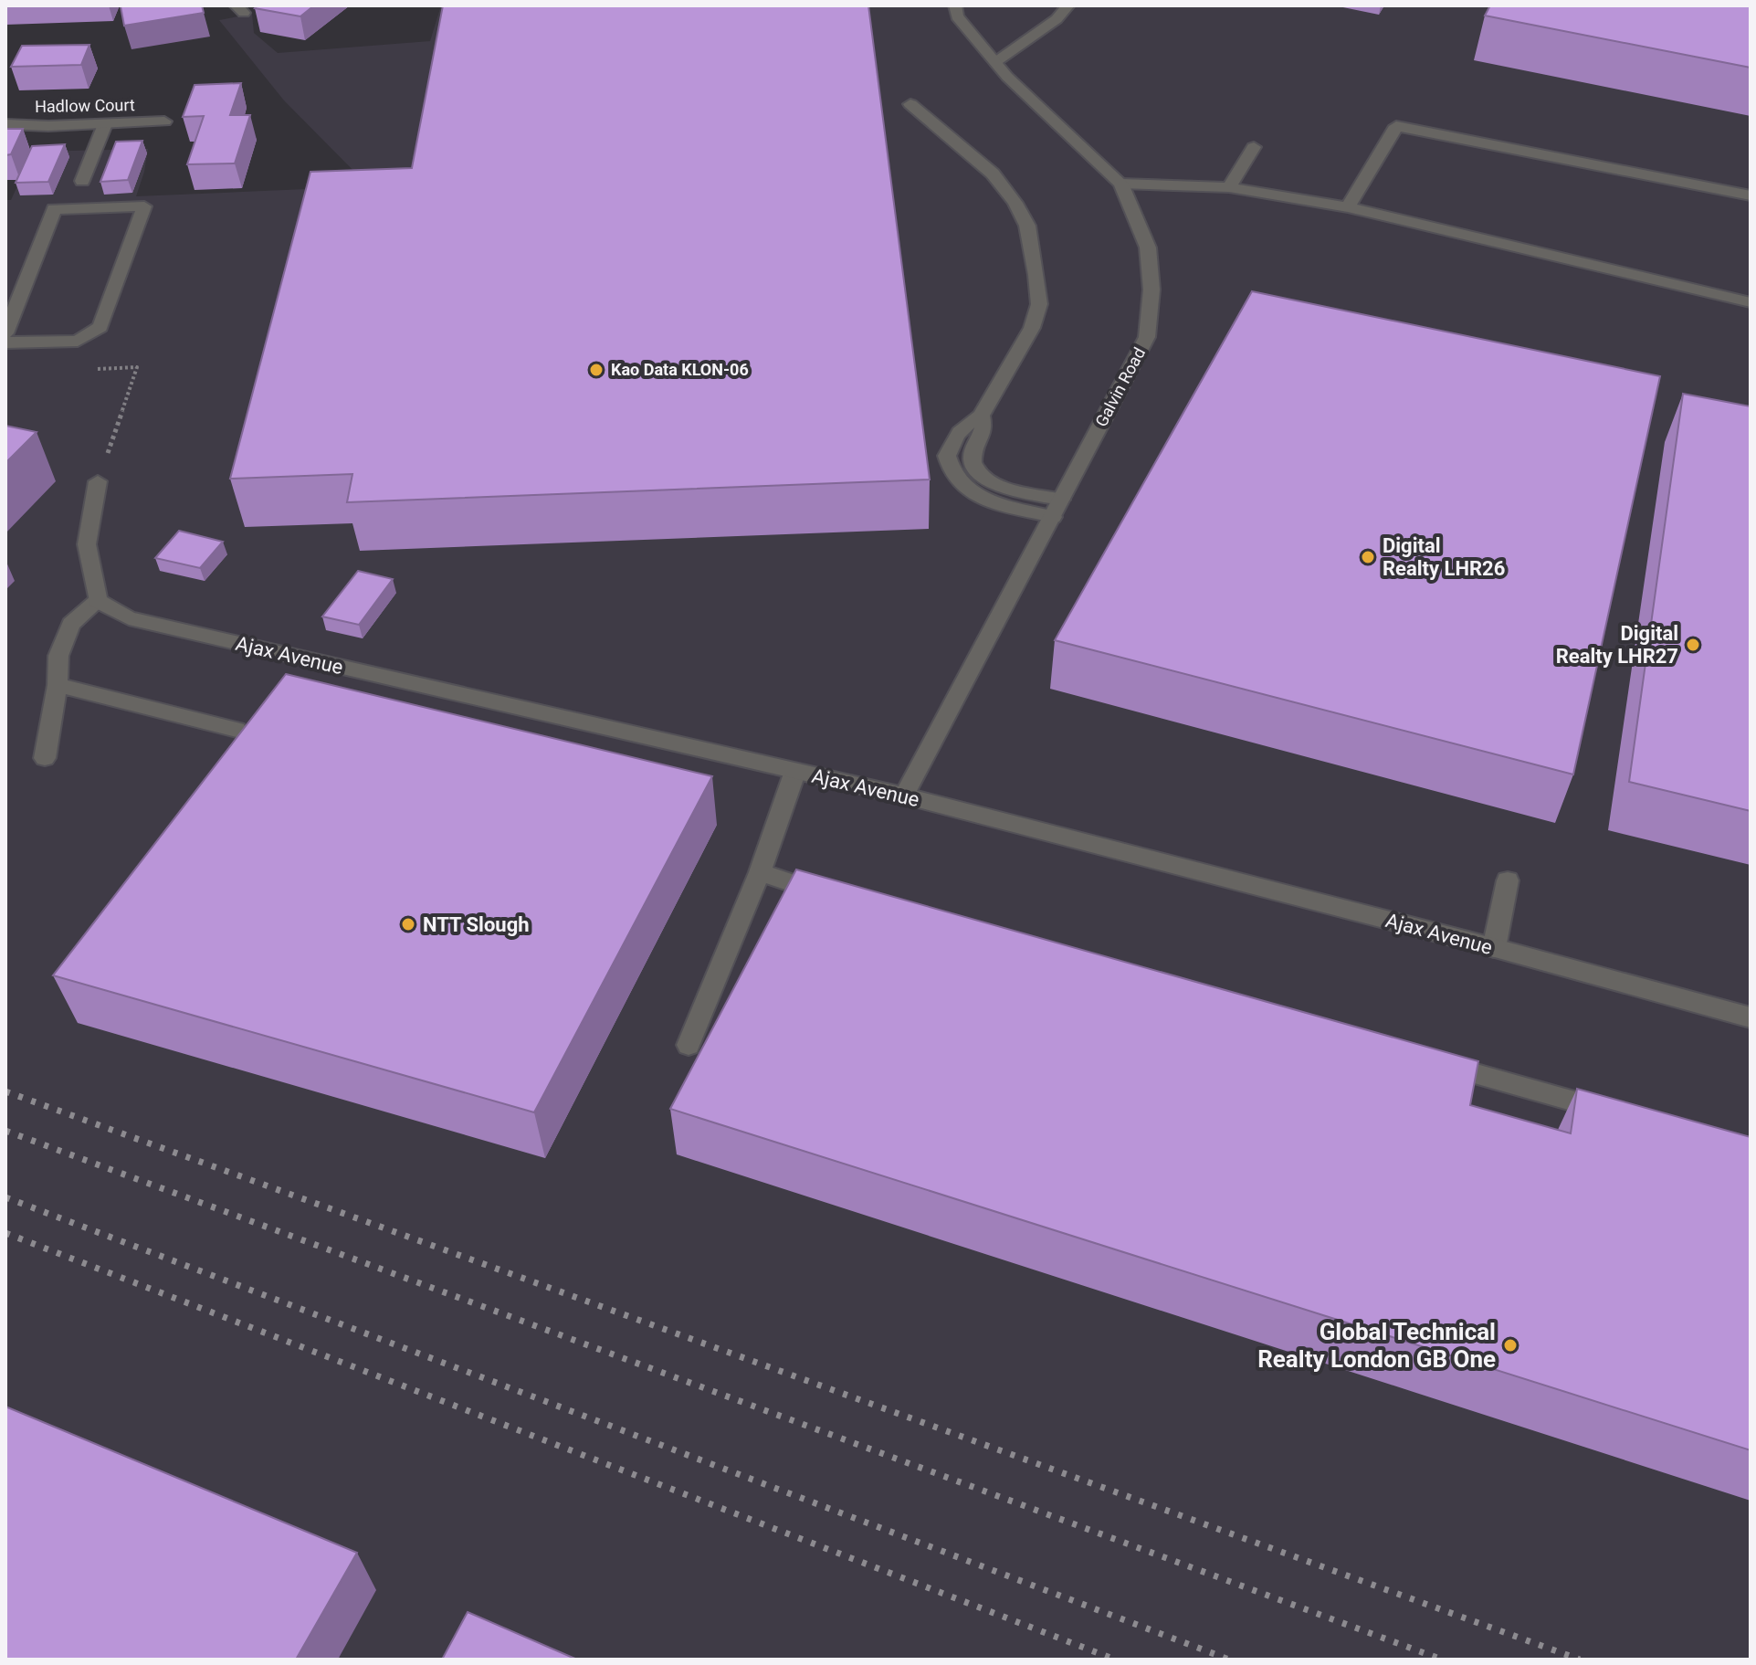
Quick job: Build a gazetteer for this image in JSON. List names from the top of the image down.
{
  "streets": {
    "street": ["Hadlow Court", "Galvin Road", "Ajax Avenue"]
  },
  "crossings": [
    ["Galvin Road", "Ajax Avenue"]
  ],
  "places": [
    "Kao Data KLON-06",
    "Digital Realty LHR26",
    "Digital Realty LHR27",
    "NTT Slough",
    "Global Technical Realty London GB One"
  ]
}
